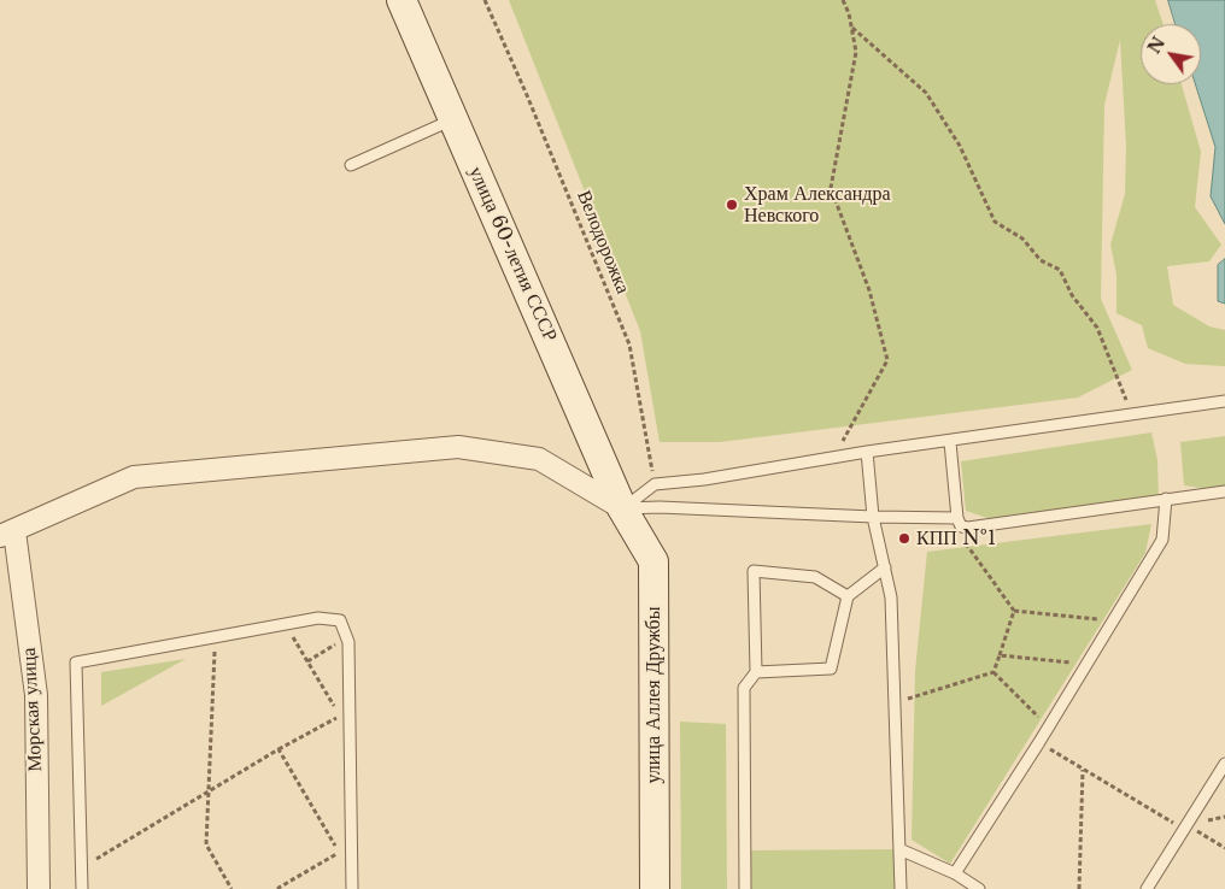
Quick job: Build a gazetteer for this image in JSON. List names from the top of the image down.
{
  "streets": {
    "main road": ["улица 60-летия СССР", "улица Аллея Дружбы"],
    "street": ["Морская улица"],
    "path": ["Велодорожка"]
  },
  "crossings": [
    ["улица 60-летия СССР", "улица Аллея Дружбы"]
  ],
  "places": ["Храм Александра Невского", "КПП №1"],
  "north": "top left"
}
